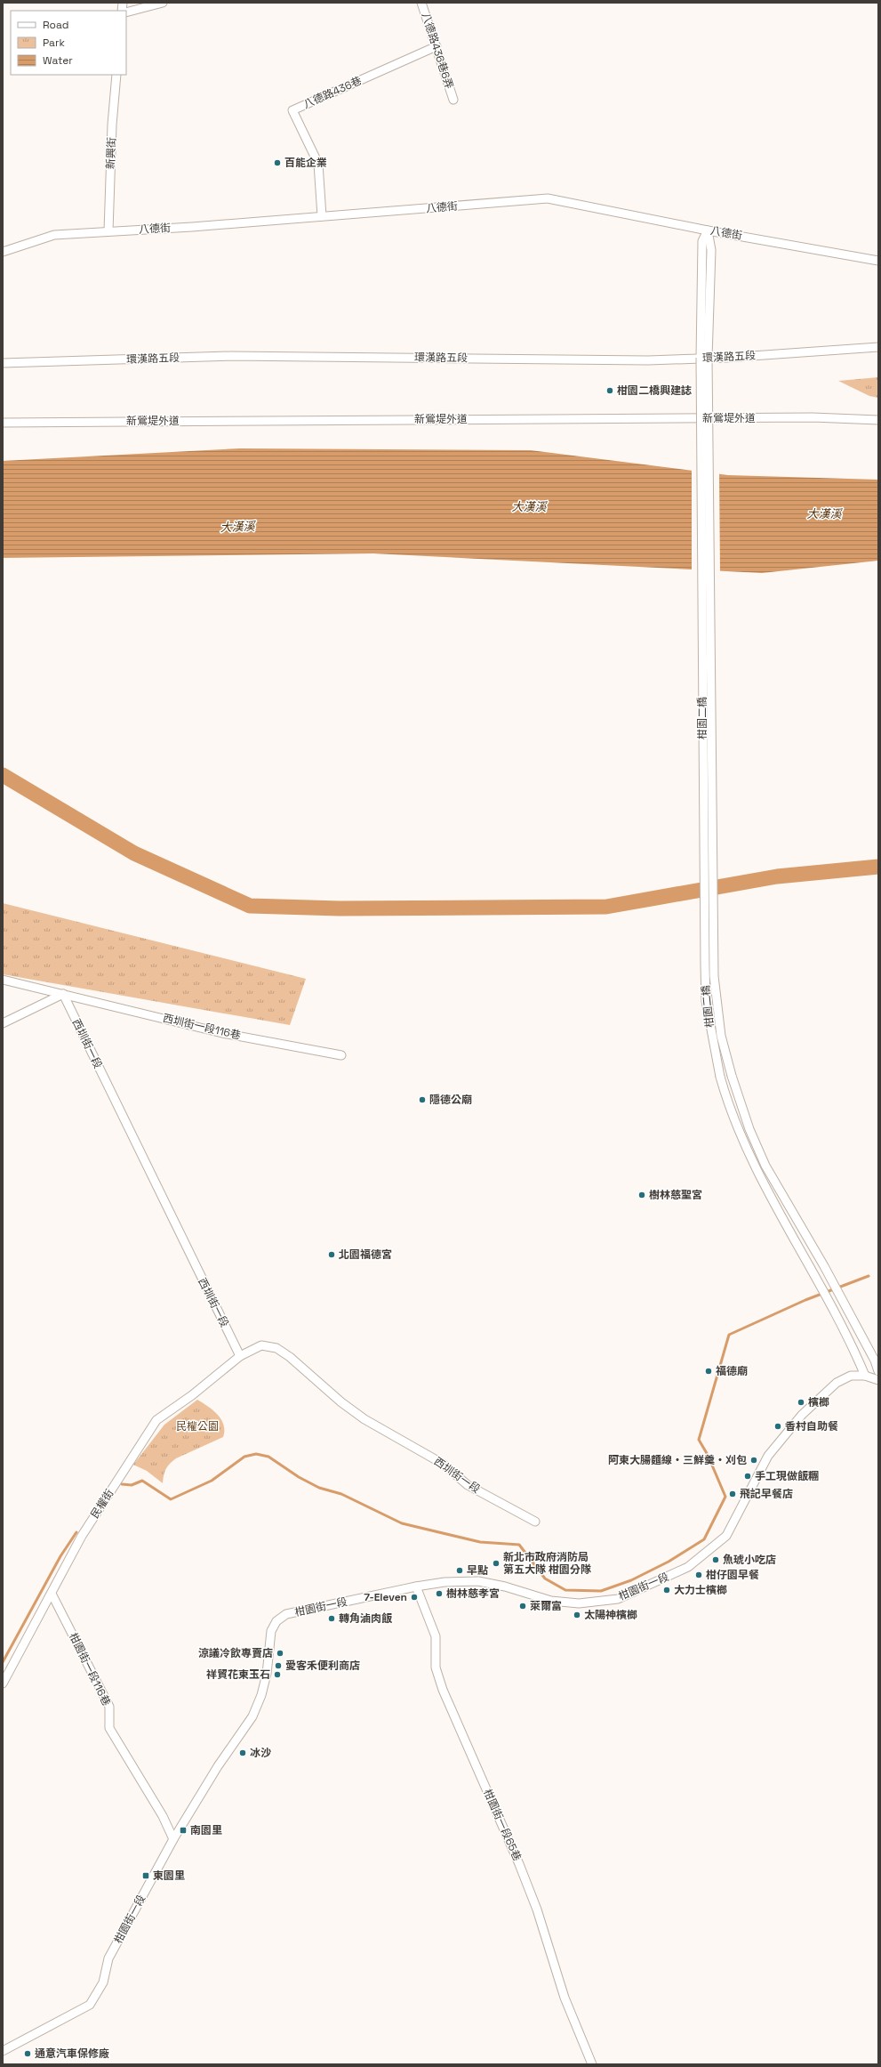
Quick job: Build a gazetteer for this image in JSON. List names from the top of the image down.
{
  "streets": {
    "street": [
      "八德路436巷6弄",
      "八德路436巷",
      "新興街",
      "八德街",
      "環漢路五段",
      "新鶯堤外道",
      "柑園二橋",
      "西圳街一段116巷",
      "西圳街一段",
      "民權街",
      "柑園街一段",
      "柑園街一段116巷",
      "柑園街一段65巷"
    ]
  },
  "crossings": [
    ["八德路436巷6弄", "八德路436巷"],
    ["八德路436巷", "八德街"],
    ["新興街", "八德街"],
    ["環漢路五段", "柑園二橋"],
    ["柑園二橋", "柑園街一段"],
    ["西圳街一段116巷", "西圳街一段"],
    ["西圳街一段", "民權街"],
    ["民權街", "柑園街一段116巷"],
    ["柑園街一段", "柑園街一段116巷"],
    ["柑園街一段", "柑園街一段65巷"]
  ],
  "water": ["大漢溪"],
  "parks": ["民權公園"],
  "places": {
    "other": [
      "百能企業",
      "柑園二橋興建誌",
      "隱德公廟",
      "樹林慈聖宮",
      "北園福德宮",
      "福德廟",
      "檳榔",
      "香村自助餐",
      "阿東大腸麵線‧三鮮羹‧刈包",
      "手工現做飯糰",
      "飛記早餐店",
      "魚琥小吃店",
      "新北市政府消防局 第五大隊 柑園分隊",
      "早點",
      "柑仔園早餐",
      "大力士檳榔",
      "樹林慈孝宮",
      "7-Eleven",
      "萊爾富",
      "太陽神檳榔",
      "轉角滷肉飯",
      "涼議冷飲專賣店",
      "愛客禾便利商店",
      "祥貿花東玉石",
      "冰沙",
      "通意汽車保修廠"
    ],
    "transit": ["南園里", "東園里"]
  },
  "legend": ["Road", "Park", "Water"]
}
